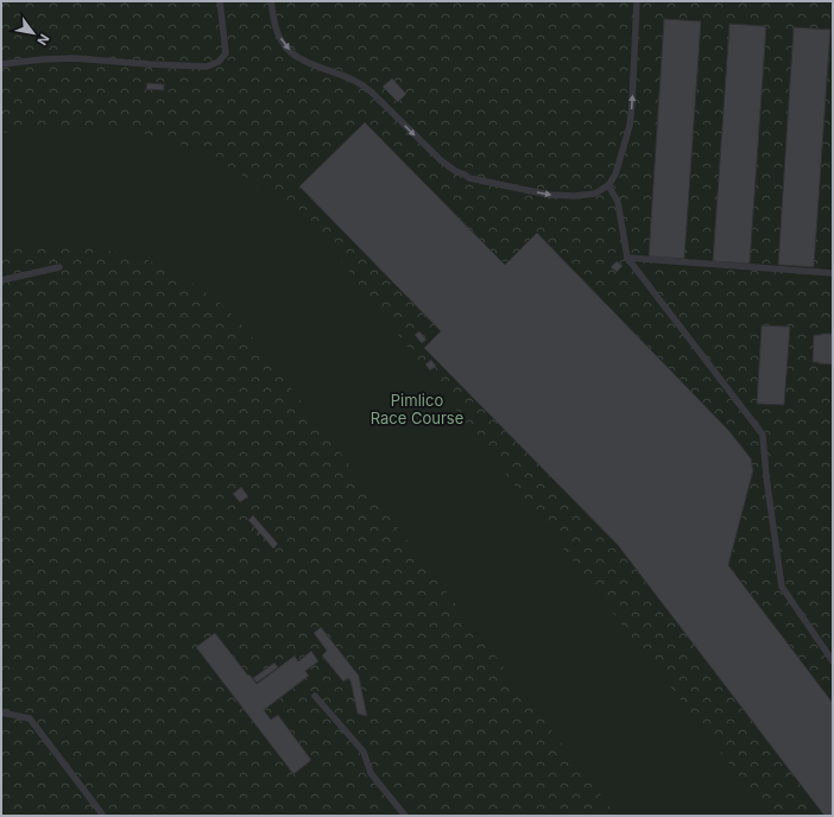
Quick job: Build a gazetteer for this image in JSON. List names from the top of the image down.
{
  "parks": ["Pimlico Race Course"],
  "north": "bottom right"
}
